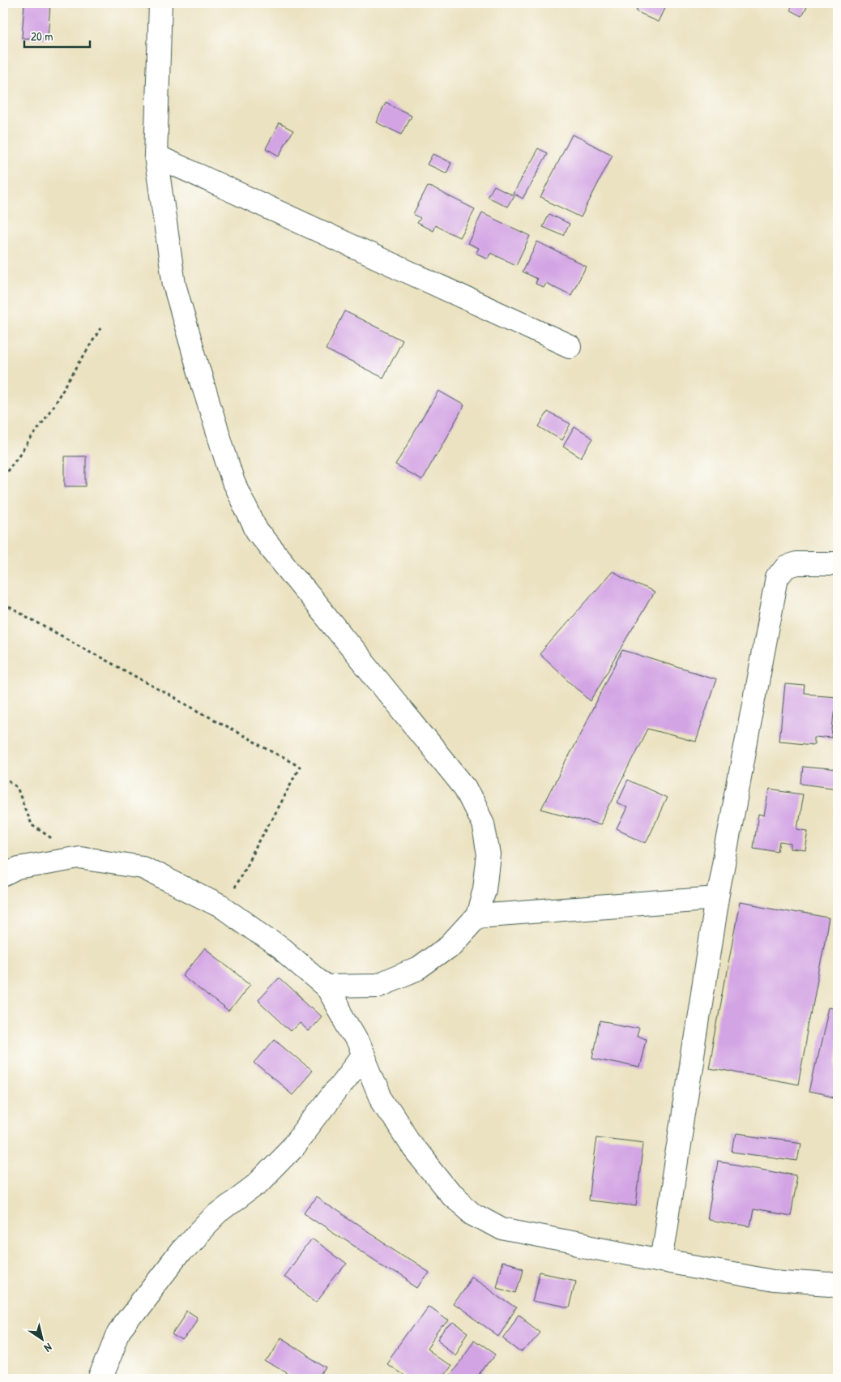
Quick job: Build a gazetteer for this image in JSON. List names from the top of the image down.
{
  "scale_bar": "20 m",
  "north": "bottom right"
}
